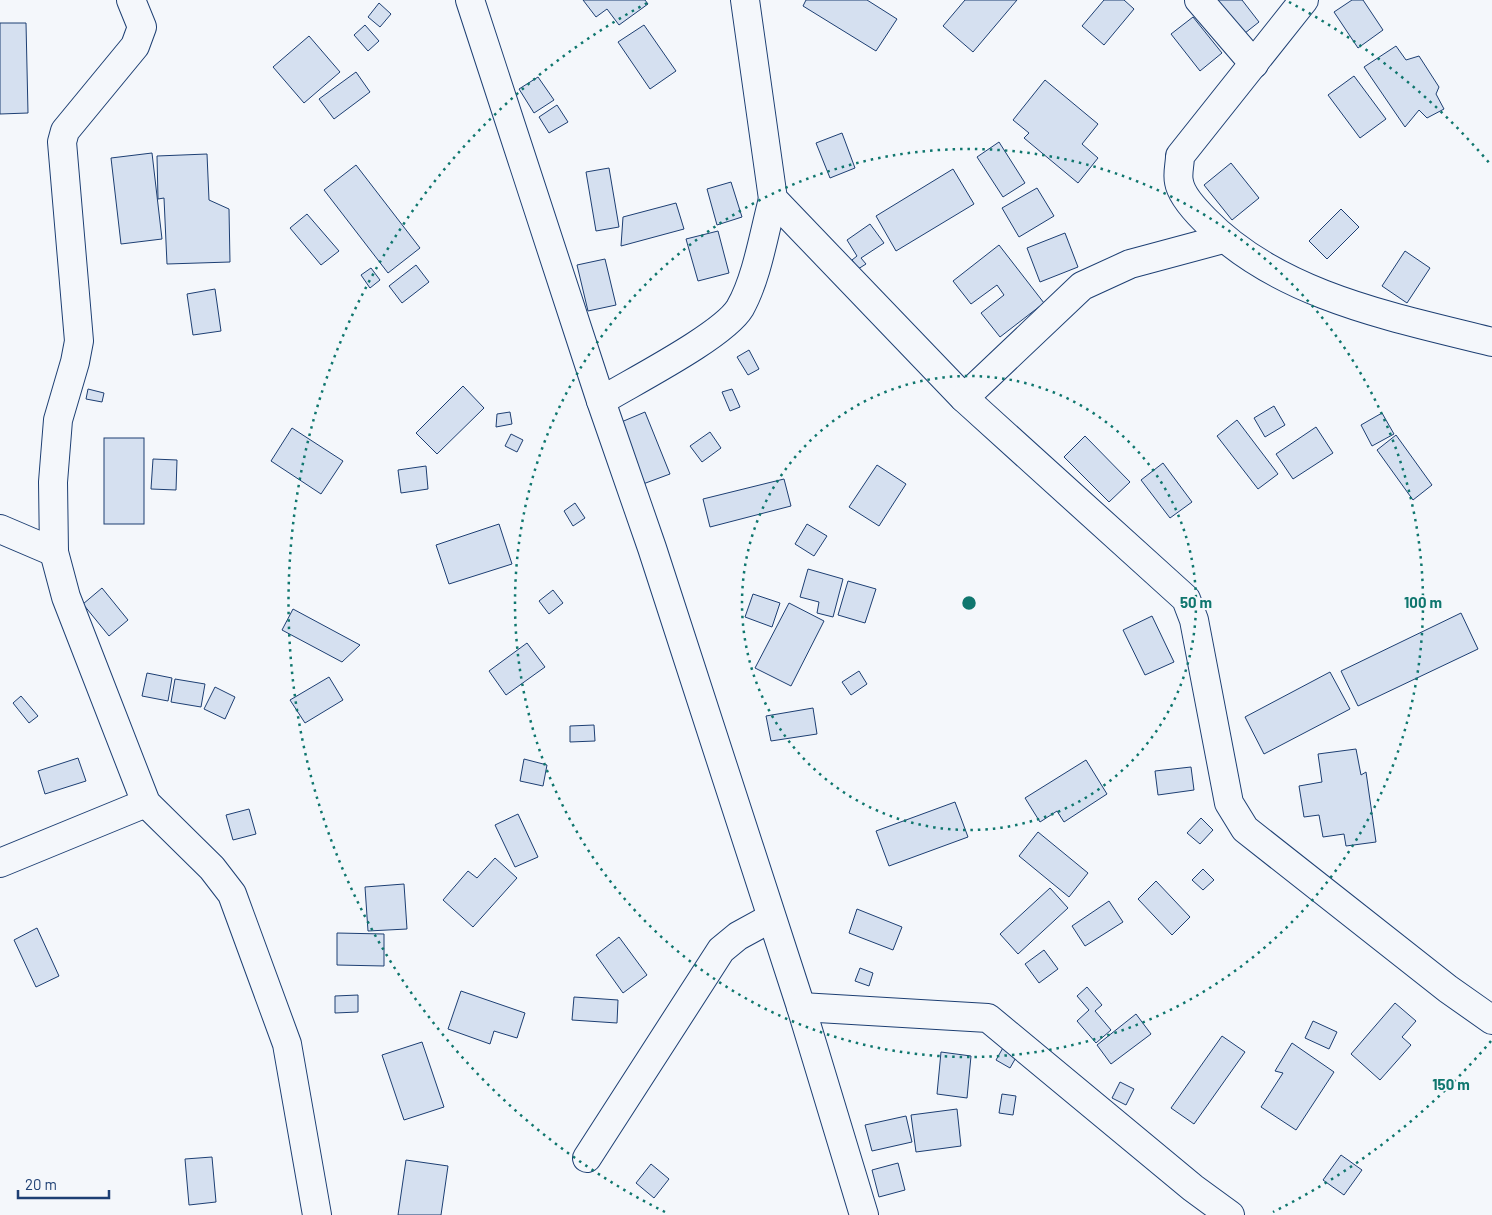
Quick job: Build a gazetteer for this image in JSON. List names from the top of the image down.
{
  "scale_bar": "20 m",
  "rings": ["50 m", "100 m", "150 m"]
}
